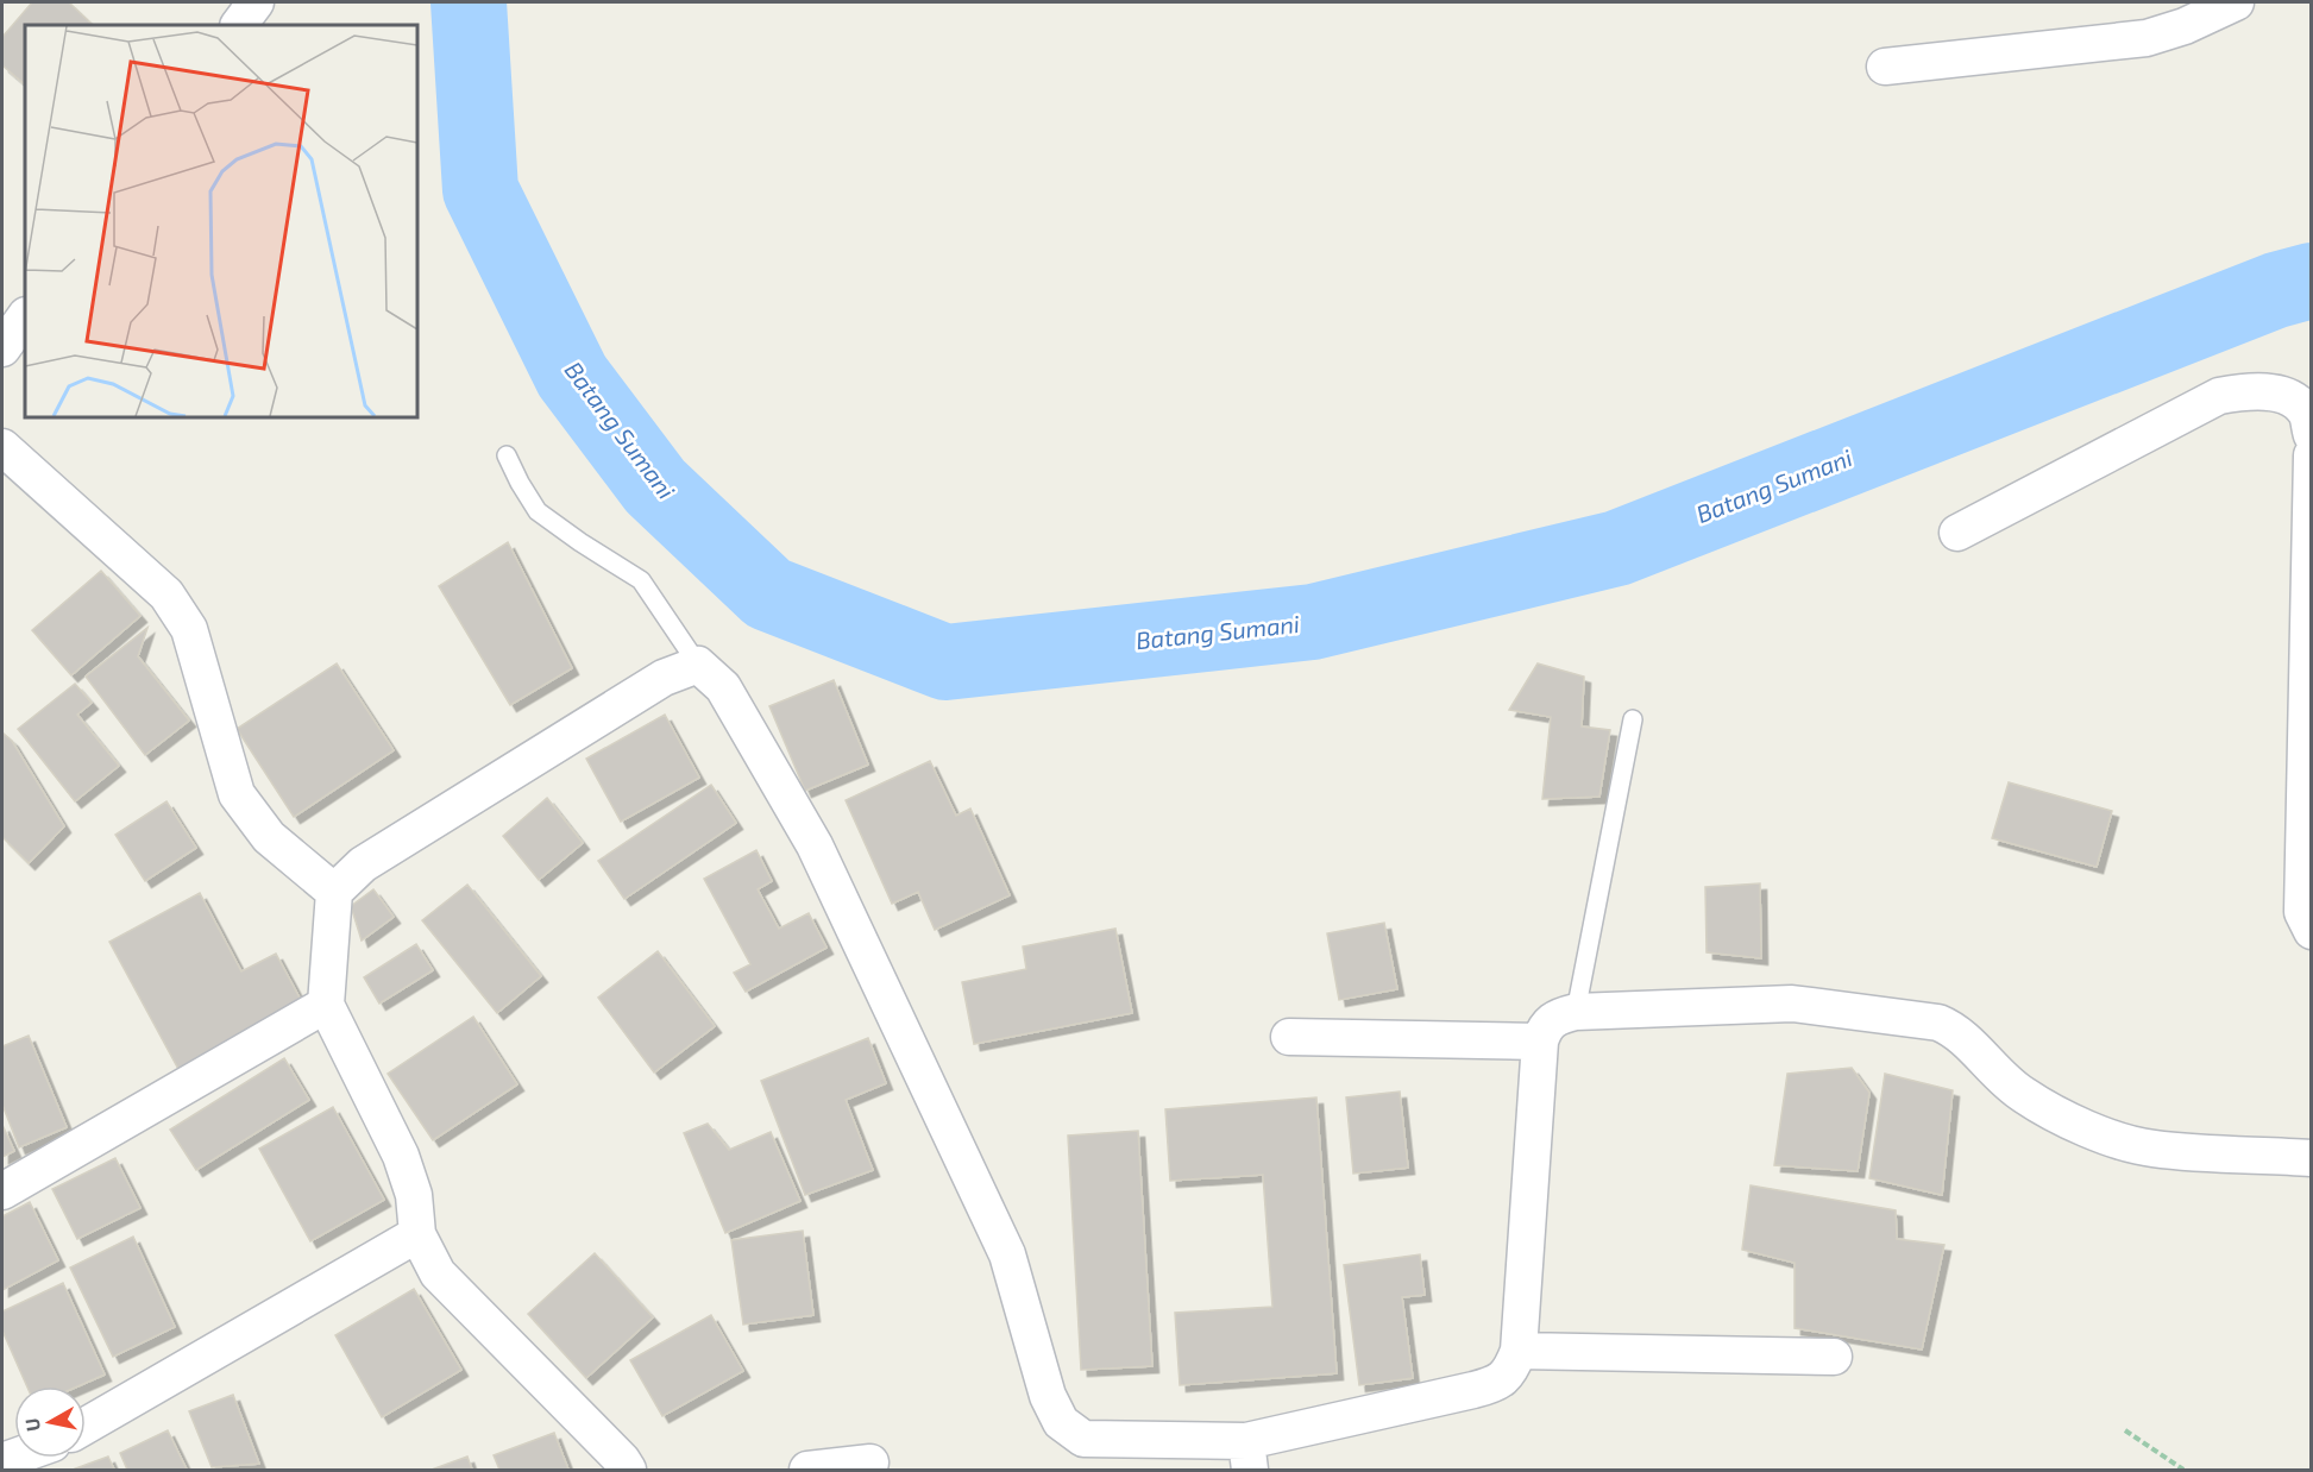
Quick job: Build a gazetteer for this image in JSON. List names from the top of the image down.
{
  "water": ["Batang Sumani"],
  "north": "left"
}
